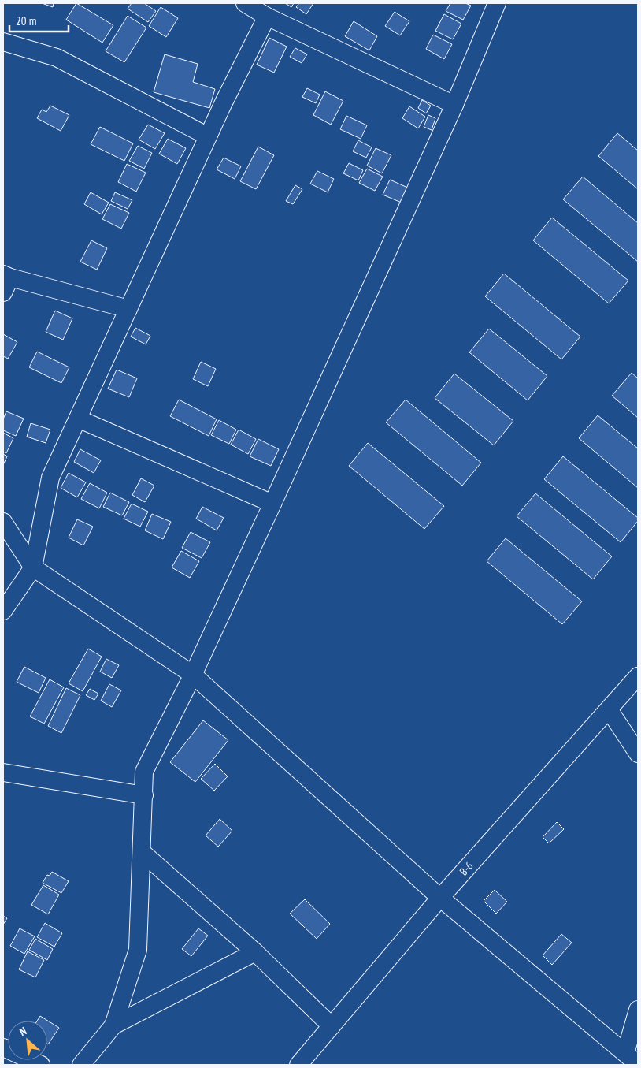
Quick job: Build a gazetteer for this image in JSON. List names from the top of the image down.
{
  "streets": {
    "street": ["B-6"]
  },
  "scale_bar": "20 m",
  "north": "top left"
}
